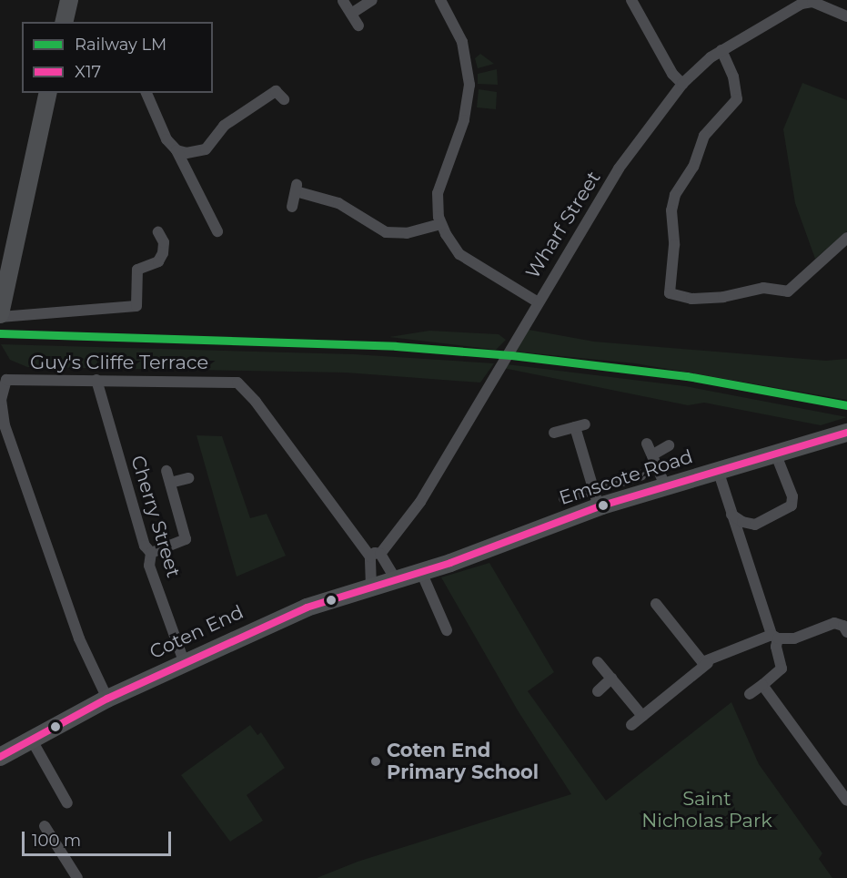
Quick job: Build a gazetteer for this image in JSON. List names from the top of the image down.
{
  "streets": {
    "main road": ["Emscote Road", "Coten End"],
    "street": ["Wharf Street", "Guy's Cliffe Terrace", "Cherry Street"]
  },
  "crossings": [
    ["Wharf Street", "Guy's Cliffe Terrace"],
    ["Guy's Cliffe Terrace", "Cherry Street"],
    ["Guy's Cliffe Terrace", "Coten End"],
    ["Emscote Road", "Coten End"],
    ["Cherry Street", "Coten End"]
  ],
  "parks": ["Saint Nicholas Park"],
  "places": ["Coten End Primary School"],
  "lines": ["rail line LM", "transit line X17"],
  "legend": ["Railway LM", "X17"],
  "scale_bar": "100 m"
}
